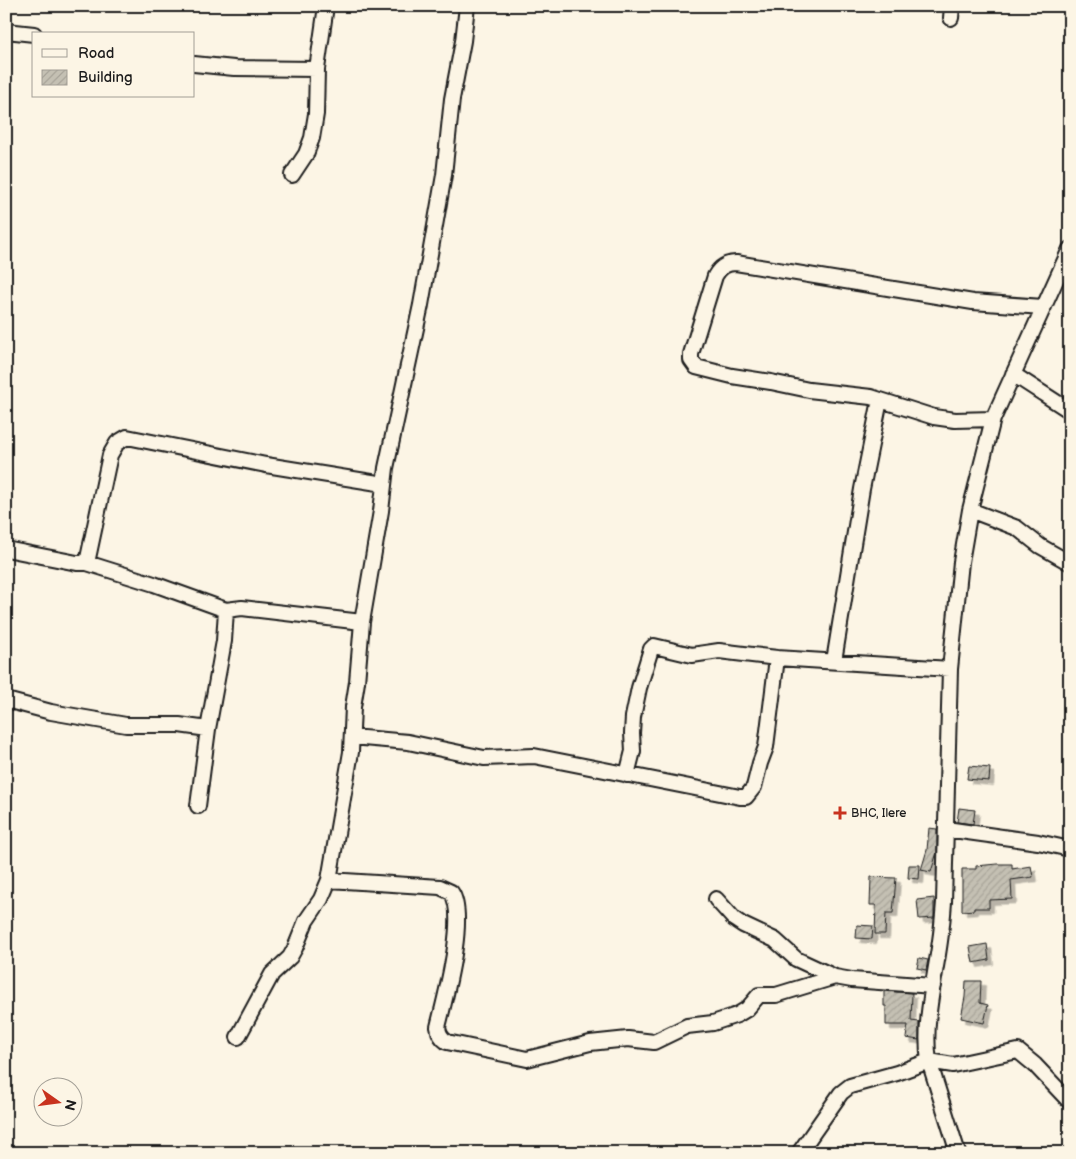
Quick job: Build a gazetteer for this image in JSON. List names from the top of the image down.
{
  "places": {
    "health": ["BHC, Ilere"]
  },
  "legend": ["Road", "Building"],
  "north": "right"
}
